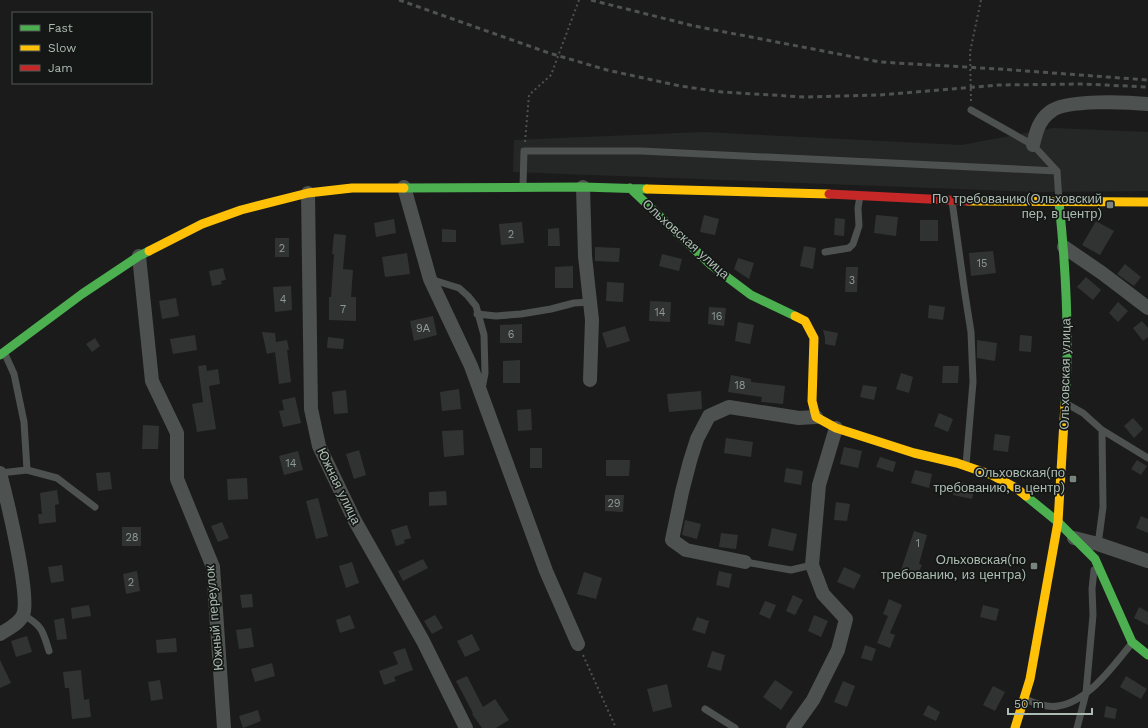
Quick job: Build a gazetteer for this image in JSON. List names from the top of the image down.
{
  "streets": {
    "street": ["Ольховская улица", "Южная улица", "Южный переулок"]
  },
  "places": {
    "transit": ["По требованию(Ольховский пер, в центр)", "Ольховская(по требованию, в центр)", "Ольховская(по требованию, из центра)"]
  },
  "house_numbers": [
    "2",
    "2",
    "15",
    "3",
    "4",
    "7",
    "14",
    "16",
    "9А",
    "6",
    "18",
    "14",
    "29",
    "28",
    "1",
    "2"
  ],
  "legend": ["Fast", "Slow", "Jam"],
  "scale_bar": "50 m"
}
